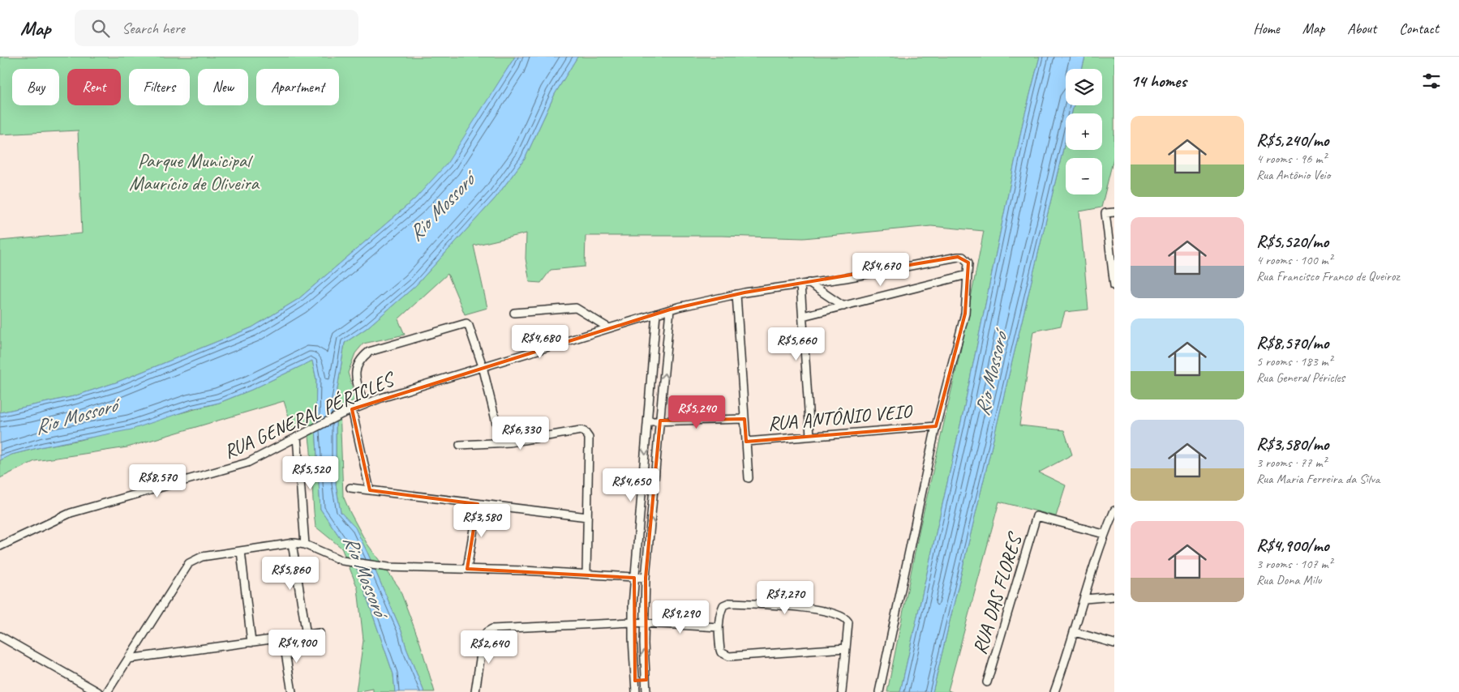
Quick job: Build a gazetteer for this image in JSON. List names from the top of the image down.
{
  "streets": {
    "street": ["RUA GENERAL PÉRICLES", "RUA ANTÔNIO VEIO", "RUA DAS FLORES"]
  },
  "water": ["Rio Mossoró"],
  "parks": ["Parque Municipal Maurício de Oliveira"],
  "page": {
    "header": "Map",
    "search": "Search here",
    "nav": [
      "Home",
      "Map",
      "About",
      "Contact"
    ],
    "heading": "14 homes",
    "map_buttons": ["+", "−"],
    "chip": [
      "Buy",
      "Rent",
      "Filters",
      "New",
      "Apartment"
    ],
    "list": [
      {
        "name": "R$5,240/mo",
        "note": "4 rooms · 96 m² · Rua Antônio Veio"
      },
      {
        "name": "R$5,520/mo",
        "note": "4 rooms · 100 m² · Rua Francisco Franco de Queiroz"
      },
      {
        "name": "R$8,570/mo",
        "note": "5 rooms · 183 m² · Rua General Péricles"
      },
      {
        "name": "R$3,580/mo",
        "note": "3 rooms · 77 m² · Rua Maria Ferreira da Silva"
      },
      {
        "name": "R$4,900/mo",
        "note": "3 rooms · 107 m² · Rua Dona Milu"
      }
    ],
    "price": [
      "R$4,670",
      "R$4,680",
      "R$5,660",
      "R$5,240",
      "R$6,330",
      "R$5,520",
      "R$8,570",
      "R$4,650",
      "R$3,580",
      "R$5,860",
      "R$7,270",
      "R$9,290",
      "R$4,900",
      "R$2,640"
    ]
  }
}
